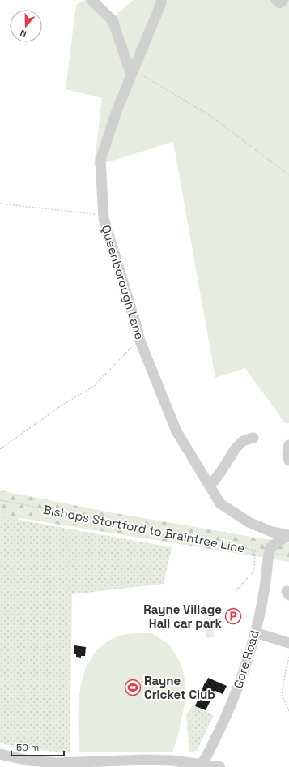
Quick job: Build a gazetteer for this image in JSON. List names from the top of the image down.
{
  "streets": {
    "street": ["Queenborough Lane", "Gore Road"],
    "path": ["Bishops Stortford to Braintree Line"]
  },
  "crossings": [
    ["Bishops Stortford to Braintree Line", "Gore Road"]
  ],
  "places": {
    "parking": ["Rayne Village Hall car park"],
    "sports": ["Rayne Cricket Club"]
  },
  "scale_bar": "50 m",
  "north": "bottom"
}
